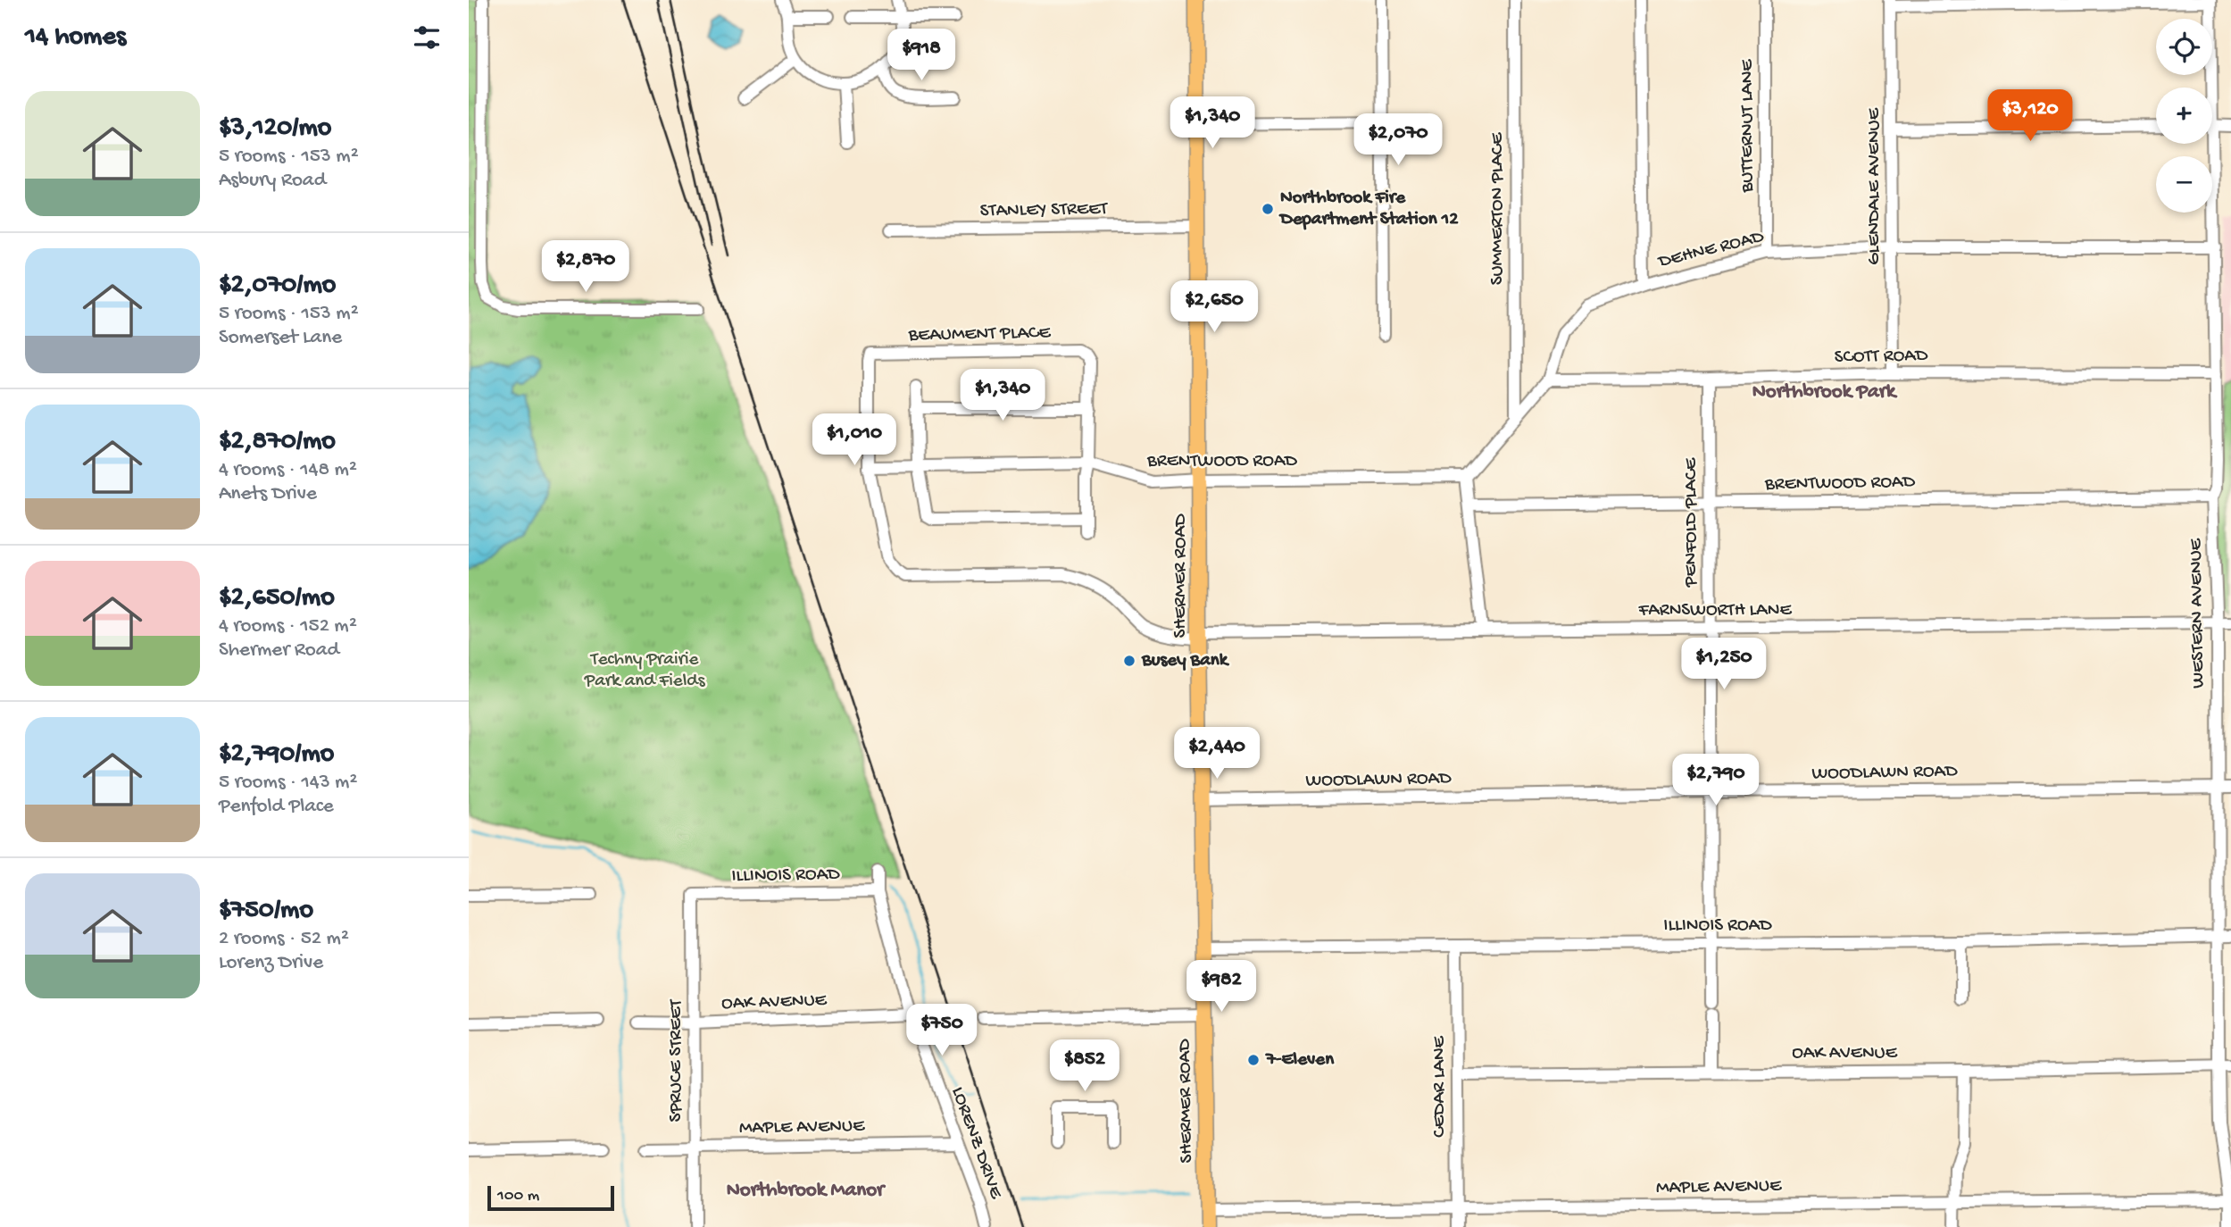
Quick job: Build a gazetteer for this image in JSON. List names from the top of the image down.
{
  "streets": {
    "main road": ["SHERMER ROAD"],
    "street": [
      "BUTTERNUT LANE",
      "GLENDALE AVENUE",
      "SUMMERTON PLACE",
      "STANLEY STREET",
      "DEHNE ROAD",
      "BEAUMENT PLACE",
      "SCOTT ROAD",
      "BRENTWOOD ROAD",
      "PENFOLD PLACE",
      "FARNSWORTH LANE",
      "WESTERN AVENUE",
      "WOODLAWN ROAD",
      "ILLINOIS ROAD",
      "OAK AVENUE",
      "SPRUCE STREET",
      "CEDAR LANE",
      "MAPLE AVENUE",
      "LORENZ DRIVE"
    ]
  },
  "crossings": [
    ["BUTTERNUT LANE", "DEHNE ROAD"],
    ["GLENDALE AVENUE", "DEHNE ROAD"],
    ["GLENDALE AVENUE", "SCOTT ROAD"],
    ["SUMMERTON PLACE", "DEHNE ROAD"],
    ["STANLEY STREET", "SHERMER ROAD"],
    ["DEHNE ROAD", "SCOTT ROAD"],
    ["DEHNE ROAD", "BRENTWOOD ROAD"],
    ["DEHNE ROAD", "WESTERN AVENUE"],
    ["BEAUMENT PLACE", "BRENTWOOD ROAD"],
    ["BEAUMENT PLACE", "FARNSWORTH LANE"],
    ["SCOTT ROAD", "PENFOLD PLACE"],
    ["SCOTT ROAD", "WESTERN AVENUE"],
    ["BRENTWOOD ROAD", "PENFOLD PLACE"],
    ["BRENTWOOD ROAD", "SHERMER ROAD"],
    ["BRENTWOOD ROAD", "FARNSWORTH LANE"],
    ["BRENTWOOD ROAD", "WESTERN AVENUE"],
    ["PENFOLD PLACE", "FARNSWORTH LANE"],
    ["PENFOLD PLACE", "WOODLAWN ROAD"],
    ["PENFOLD PLACE", "ILLINOIS ROAD"],
    ["PENFOLD PLACE", "OAK AVENUE"],
    ["SHERMER ROAD", "FARNSWORTH LANE"],
    ["SHERMER ROAD", "WOODLAWN ROAD"],
    ["SHERMER ROAD", "ILLINOIS ROAD"],
    ["SHERMER ROAD", "MAPLE AVENUE"],
    ["FARNSWORTH LANE", "WESTERN AVENUE"],
    ["WESTERN AVENUE", "WOODLAWN ROAD"],
    ["WESTERN AVENUE", "ILLINOIS ROAD"],
    ["WESTERN AVENUE", "OAK AVENUE"],
    ["WESTERN AVENUE", "MAPLE AVENUE"],
    ["ILLINOIS ROAD", "SPRUCE STREET"],
    ["ILLINOIS ROAD", "CEDAR LANE"],
    ["ILLINOIS ROAD", "LORENZ DRIVE"],
    ["OAK AVENUE", "SPRUCE STREET"],
    ["OAK AVENUE", "CEDAR LANE"],
    ["OAK AVENUE", "LORENZ DRIVE"],
    ["SPRUCE STREET", "MAPLE AVENUE"],
    ["CEDAR LANE", "MAPLE AVENUE"],
    ["MAPLE AVENUE", "LORENZ DRIVE"]
  ],
  "districts": ["Northbrook Park", "Northbrook Manor"],
  "parks": ["Techny Prairie Park and Fields"],
  "places": ["Northbrook Fire Department Station 12", "Busey Bank", "7-Eleven"],
  "scale_bar": "100 m",
  "page": {
    "heading": "14 homes",
    "map_buttons": ["+", "−"],
    "price": [
      "$918",
      "$3,120",
      "$1,340",
      "$2,070",
      "$2,870",
      "$2,650",
      "$1,340",
      "$1,010",
      "$1,250",
      "$2,440",
      "$2,790",
      "$982",
      "$750",
      "$852"
    ],
    "list": [
      {
        "name": "$3,120/mo",
        "note": "5 rooms · 153 m² · Asbury Road"
      },
      {
        "name": "$2,070/mo",
        "note": "5 rooms · 153 m² · Somerset Lane"
      },
      {
        "name": "$2,870/mo",
        "note": "4 rooms · 148 m² · Anets Drive"
      },
      {
        "name": "$2,650/mo",
        "note": "4 rooms · 152 m² · Shermer Road"
      },
      {
        "name": "$2,790/mo",
        "note": "5 rooms · 143 m² · Penfold Place"
      },
      {
        "name": "$750/mo",
        "note": "2 rooms · 52 m² · Lorenz Drive"
      }
    ],
    "scale": "100 m"
  }
}
